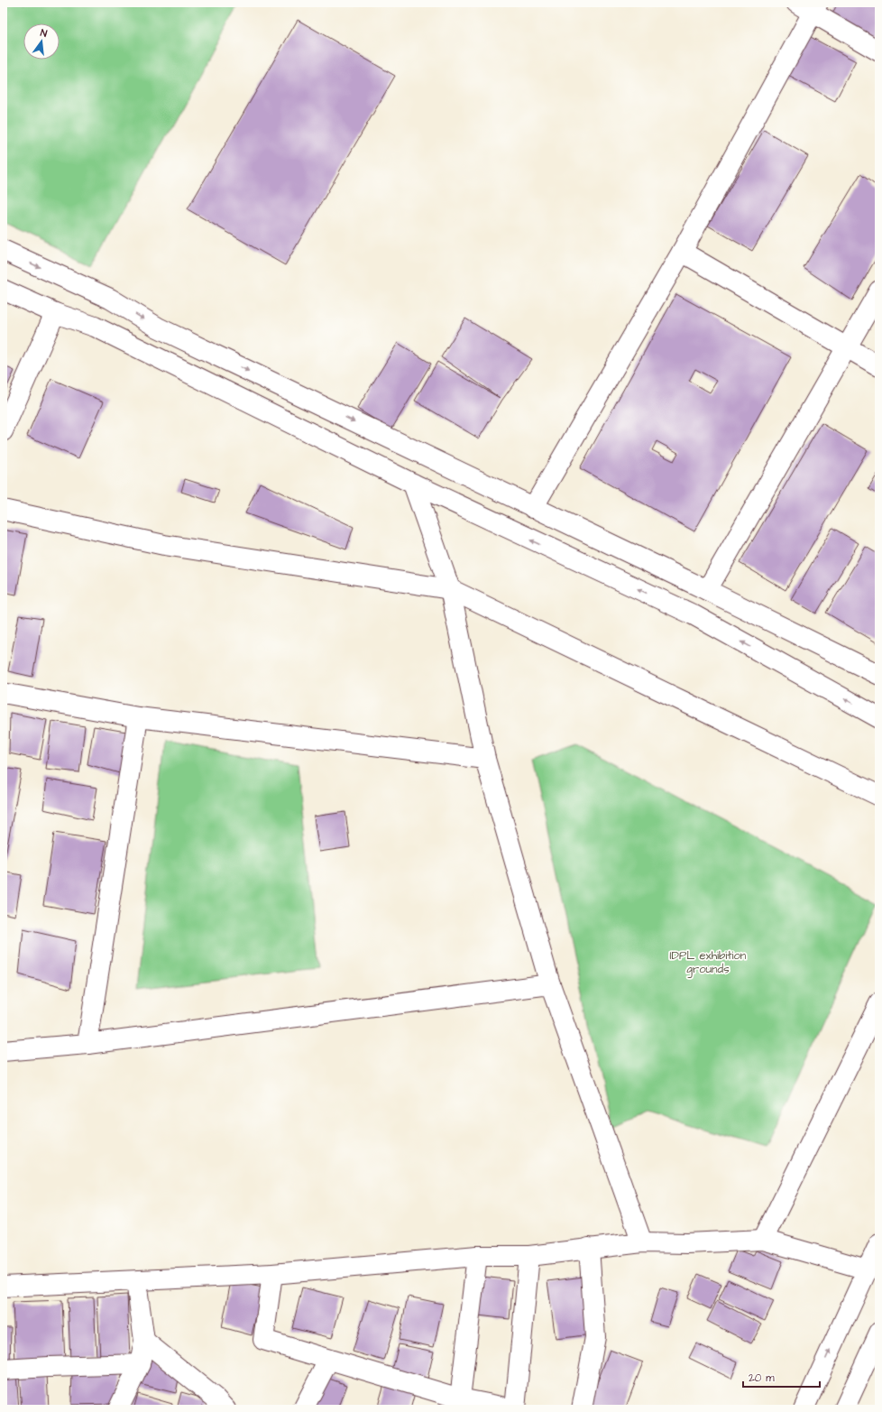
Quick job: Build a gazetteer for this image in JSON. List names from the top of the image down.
{
  "parks": ["IDPL exhibition grounds"],
  "scale_bar": "20 m",
  "north": "top"
}
